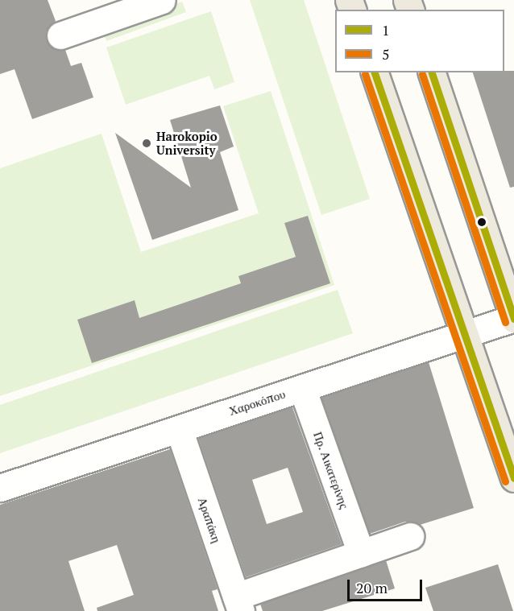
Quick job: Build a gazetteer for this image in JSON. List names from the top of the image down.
{
  "streets": {
    "street": ["Χαροκόπου", "Πρ. Αικατερίνης", "Αραπάκη"]
  },
  "crossings": [
    ["Χαροκόπου", "Πρ. Αικατερίνης"],
    ["Χαροκόπου", "Αραπάκη"]
  ],
  "places": ["Harokopio University"],
  "lines": ["transit line 1", "transit line 5"],
  "legend": ["1", "5"],
  "scale_bar": "20 m"
}
